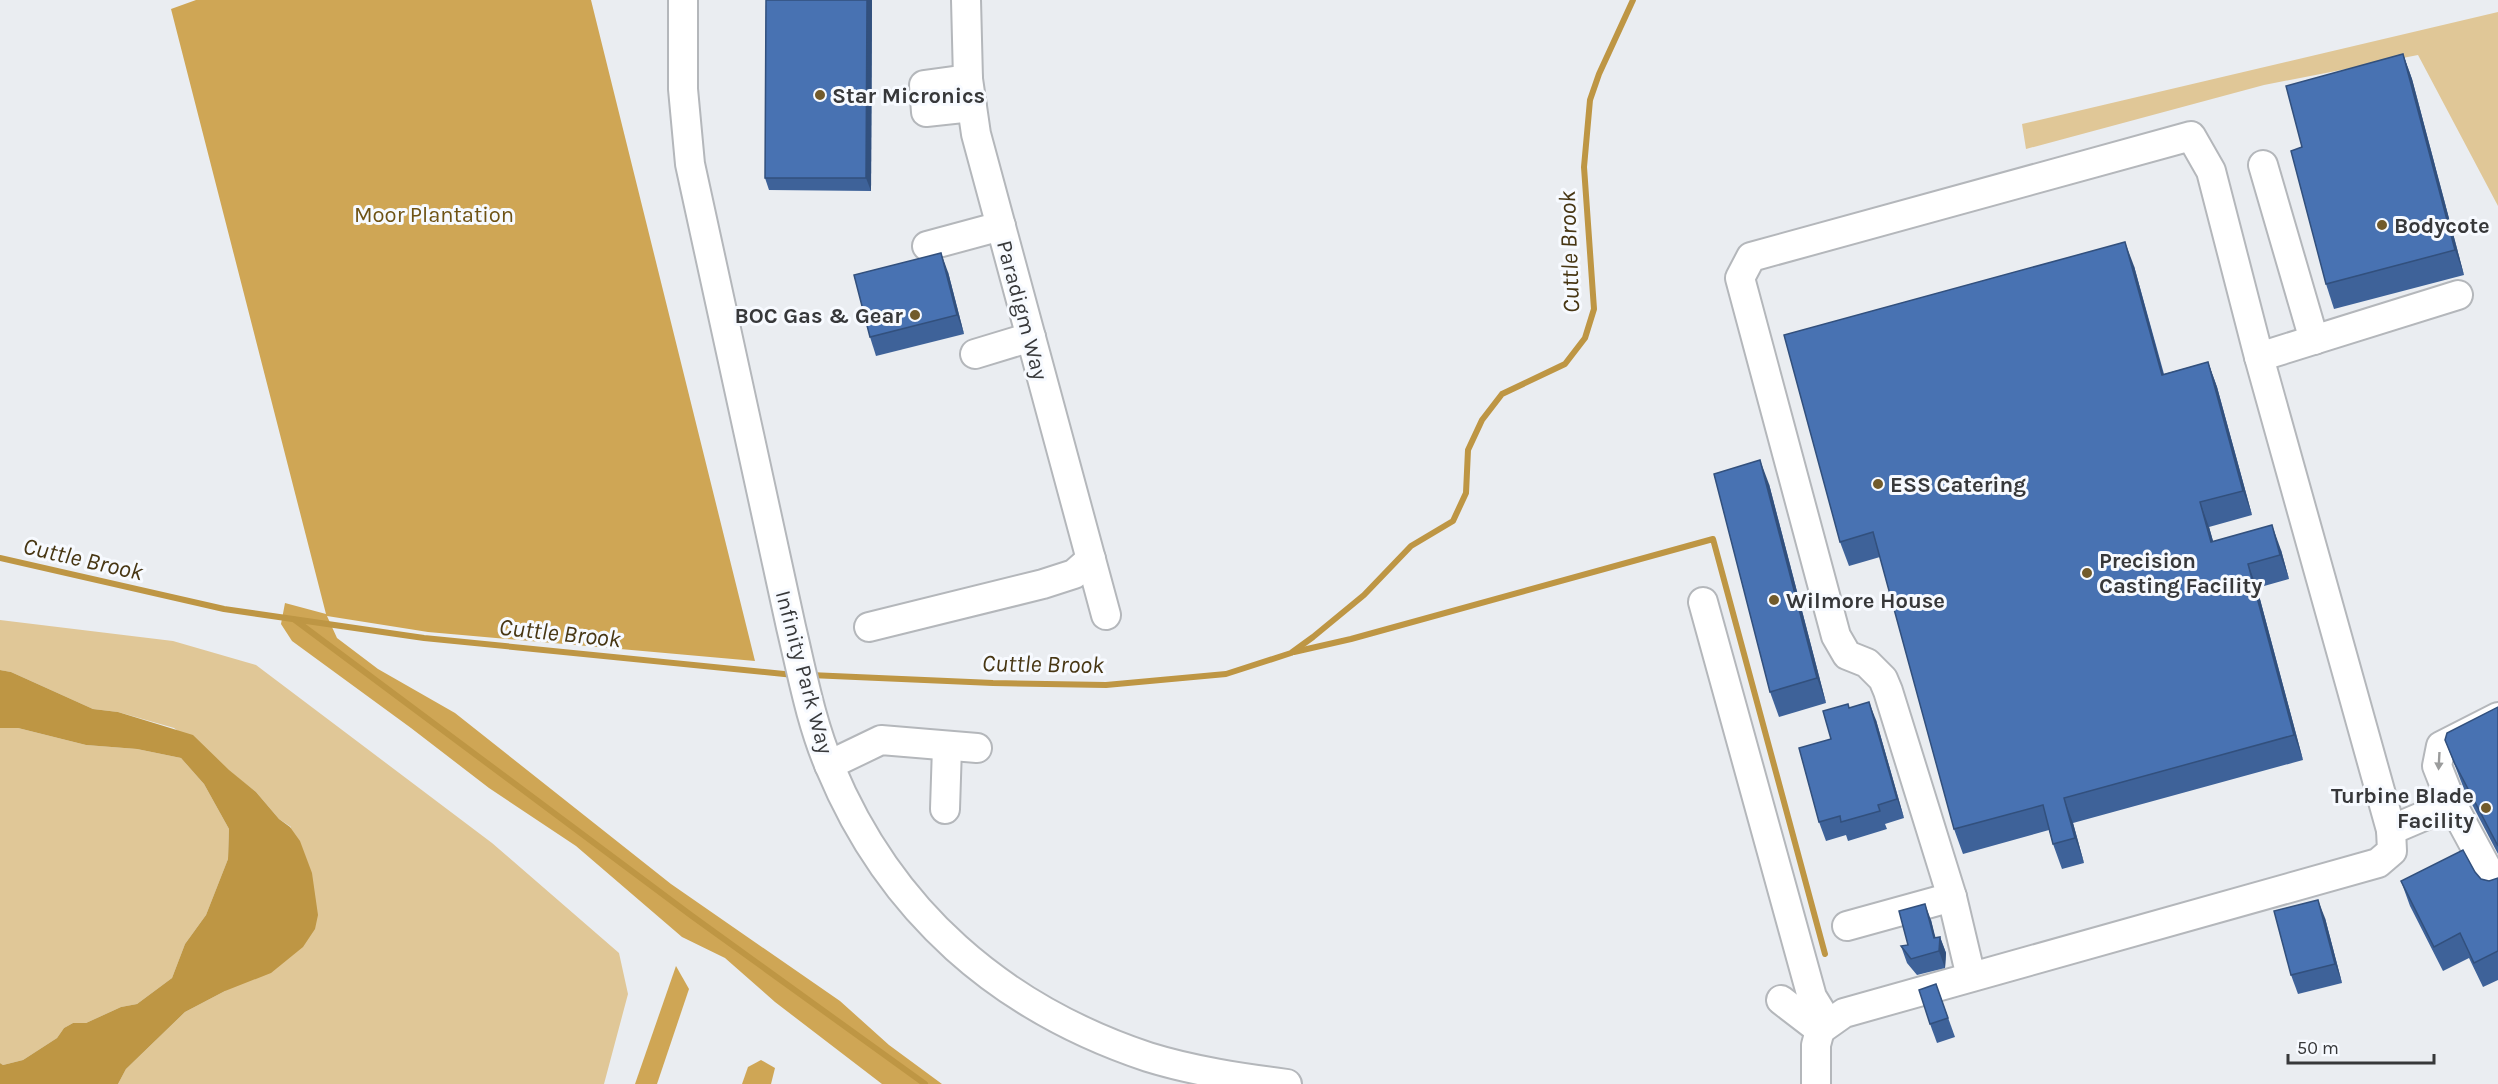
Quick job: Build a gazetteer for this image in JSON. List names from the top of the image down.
{
  "streets": {
    "street": ["Paradigm Way", "Infinity Park Way"]
  },
  "water": ["Cuttle Brook"],
  "parks": ["Moor Plantation"],
  "places": [
    "Star Micronics",
    "Bodycote",
    "BOC Gas & Gear",
    "ESS Catering",
    "Precision Casting Facility",
    "Wilmore House",
    "Turbine Blade Facility"
  ],
  "scale_bar": "50 m"
}
